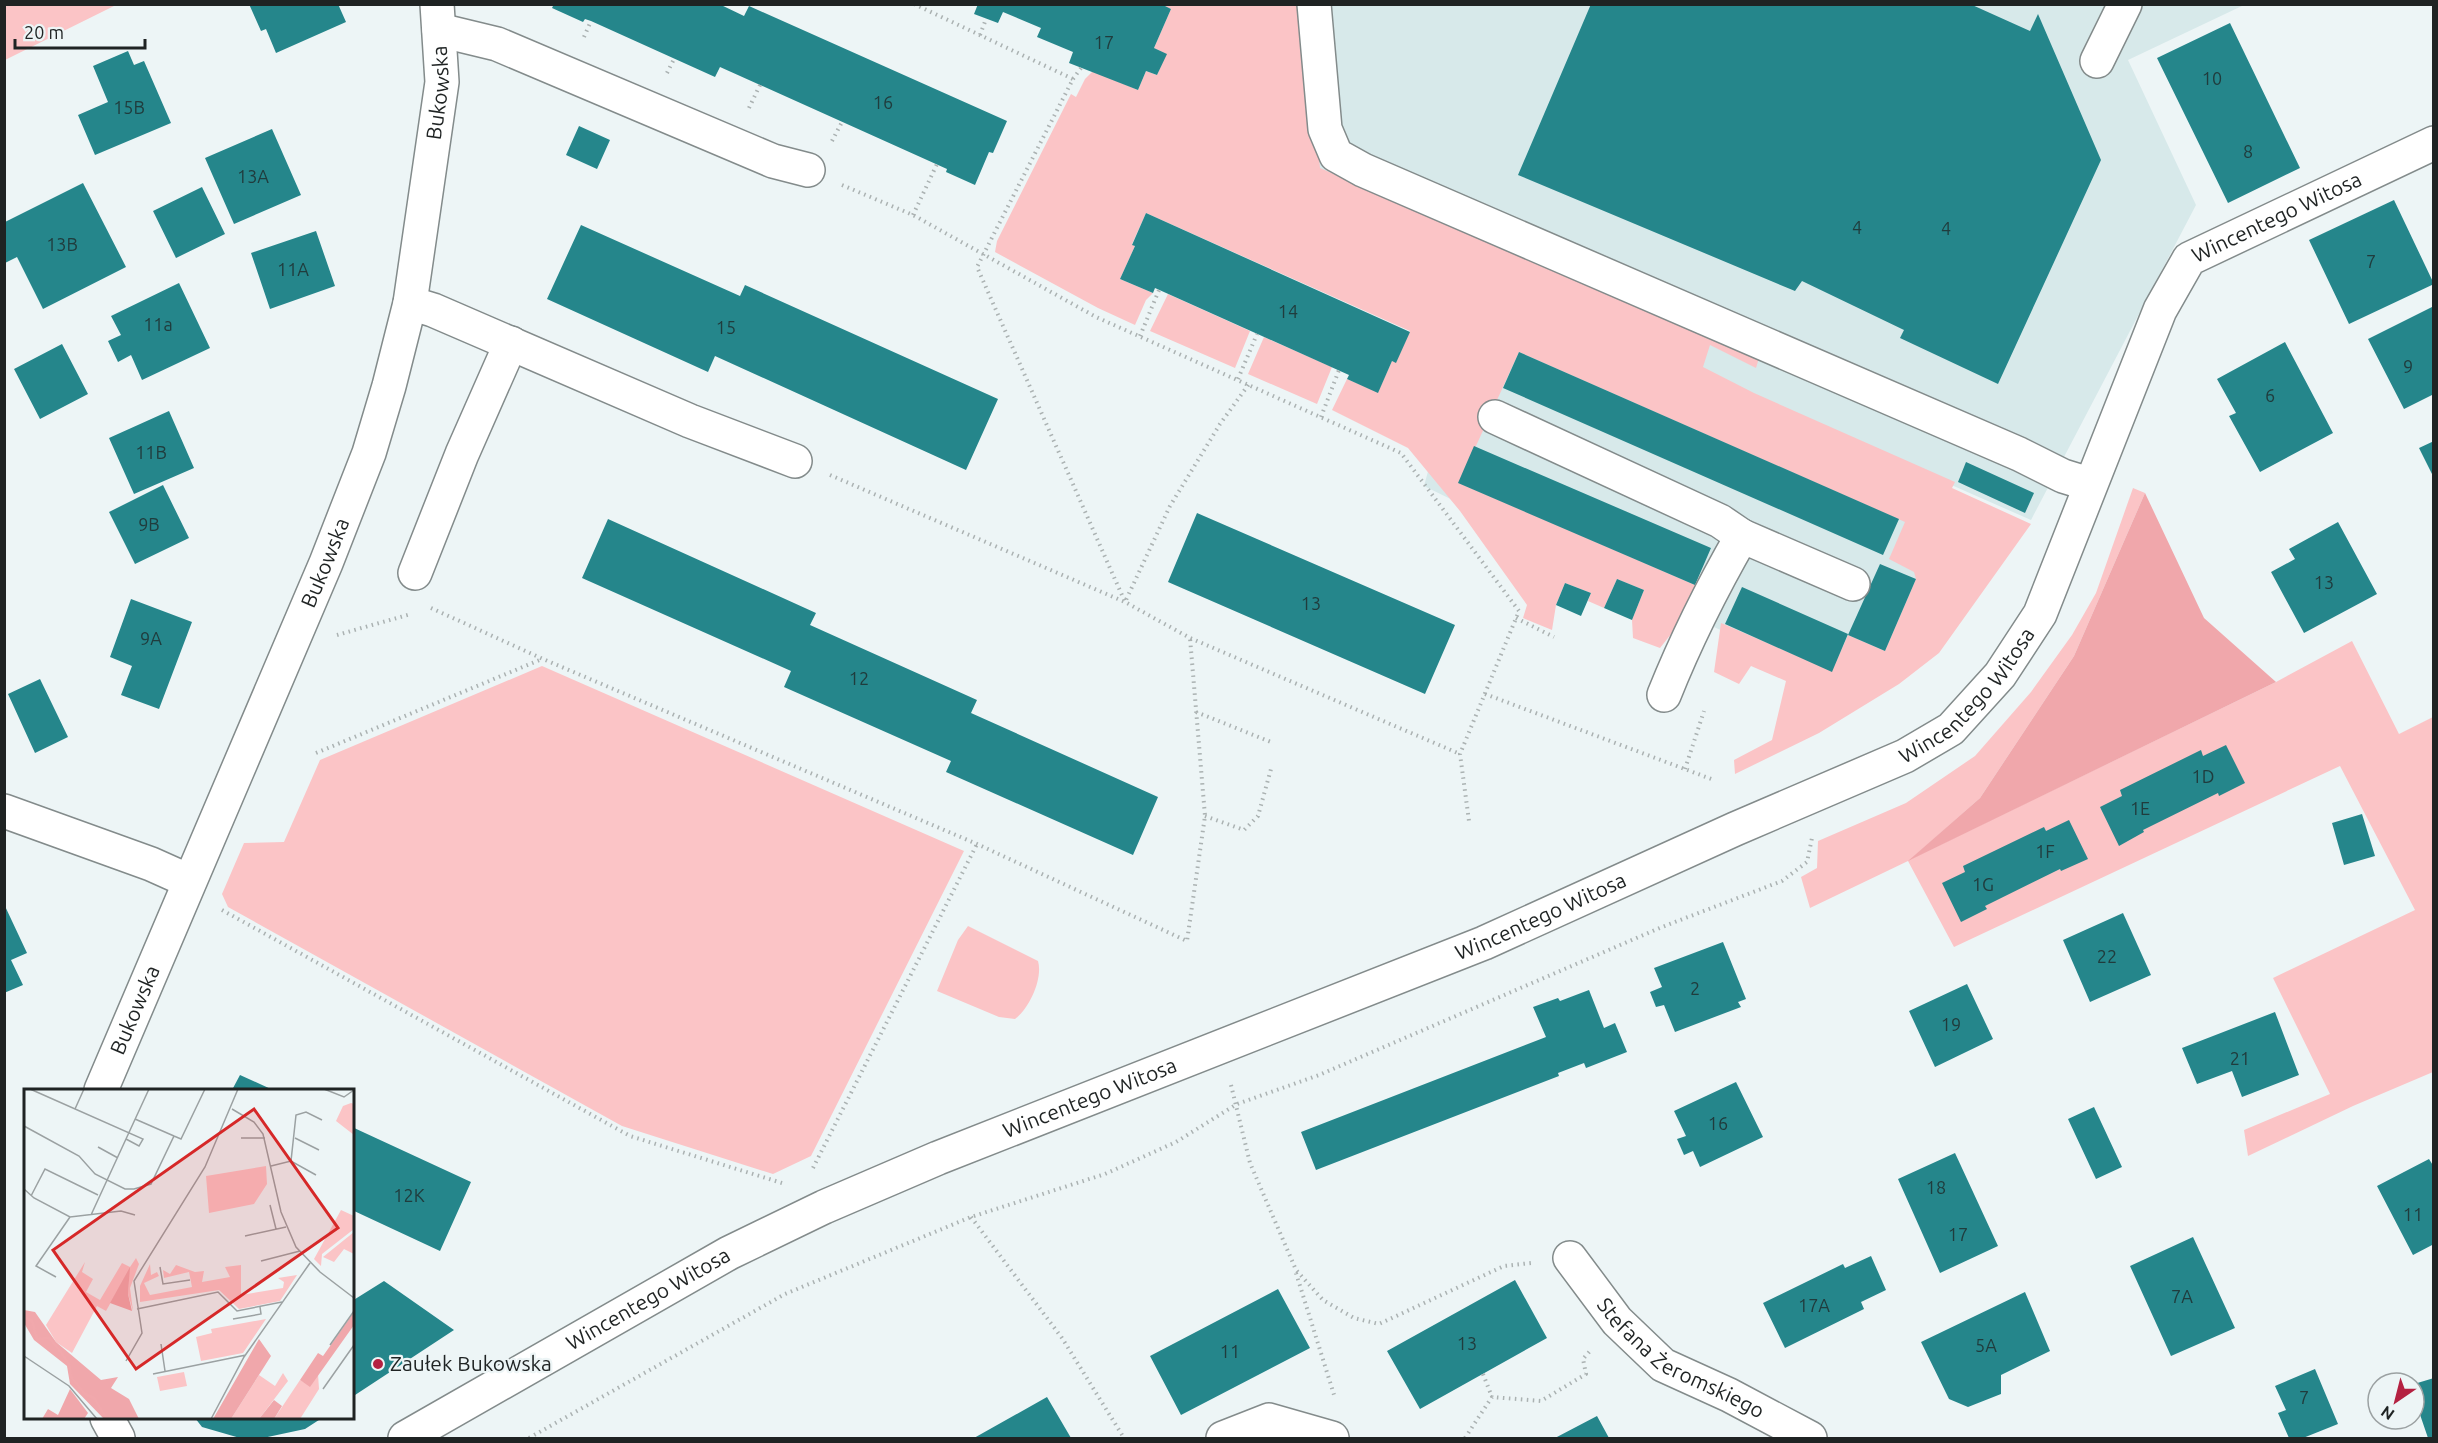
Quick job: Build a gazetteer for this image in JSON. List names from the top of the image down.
{
  "streets": {
    "street": ["Bukowska", "Wincentego Witosa", "Stefana Żeromskiego"]
  },
  "places": ["Zaułek Bukowska"],
  "house_numbers": [
    "17",
    "10",
    "16",
    "15B",
    "8",
    "13A",
    "4",
    "4",
    "13B",
    "7",
    "11A",
    "14",
    "11a",
    "15",
    "9",
    "6",
    "11B",
    "9B",
    "13",
    "13",
    "9A",
    "12",
    "1D",
    "1E",
    "1F",
    "1G",
    "22",
    "2",
    "19",
    "21",
    "16",
    "18",
    "12K",
    "11",
    "17",
    "7A",
    "17A",
    "13",
    "5A",
    "11",
    "7"
  ],
  "scale_bar": "20 m",
  "north": "bottom left"
}
